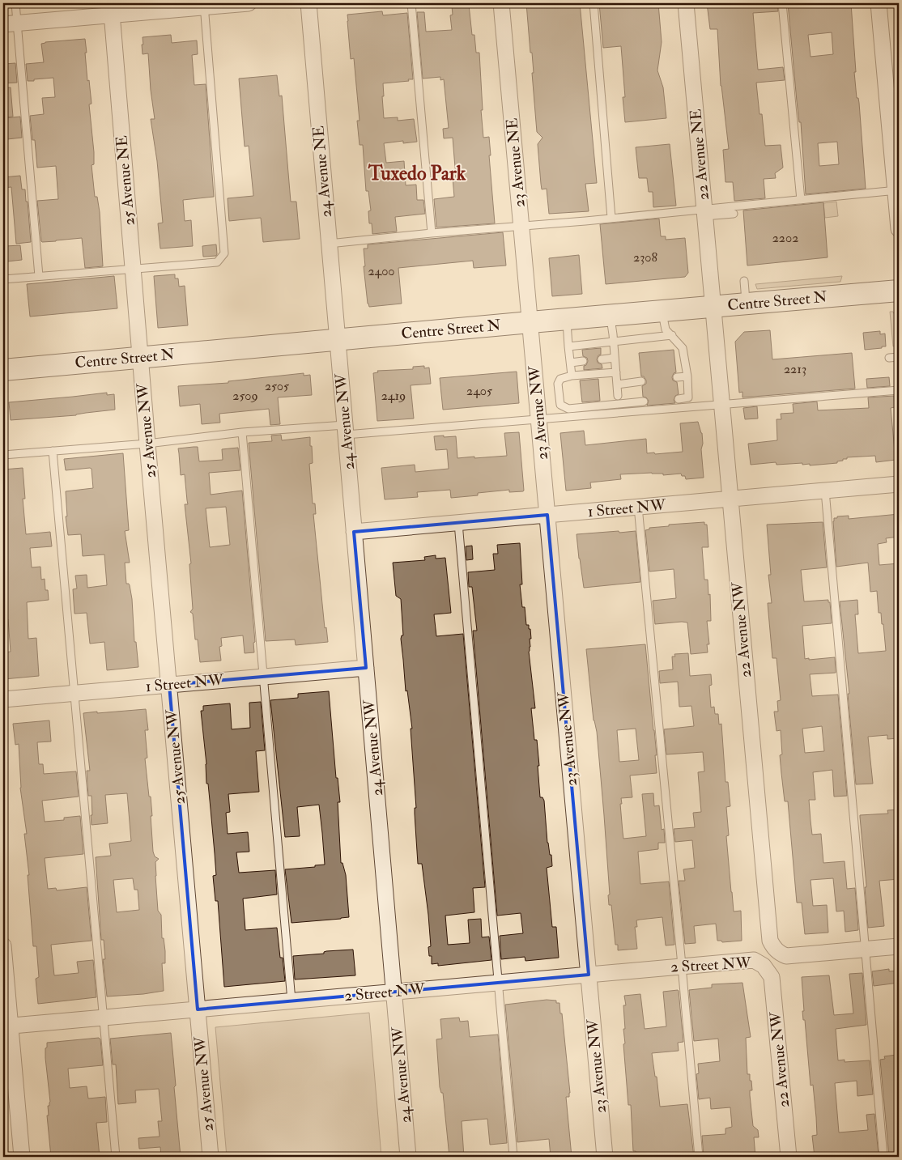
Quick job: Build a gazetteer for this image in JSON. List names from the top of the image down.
{
  "streets": {
    "main road": ["Centre Street N"],
    "street": [
      "22 Avenue NE",
      "23 Avenue NE",
      "24 Avenue NE",
      "25 Avenue NE",
      "23 Avenue NW",
      "24 Avenue NW",
      "25 Avenue NW",
      "1 Street NW",
      "22 Avenue NW",
      "2 Street NW"
    ]
  },
  "crossings": [
    ["22 Avenue NE", "Centre Street N"],
    ["22 Avenue NE", "22 Avenue NW"],
    ["23 Avenue NE", "Centre Street N"],
    ["23 Avenue NE", "23 Avenue NW"],
    ["24 Avenue NE", "Centre Street N"],
    ["24 Avenue NE", "24 Avenue NW"],
    ["25 Avenue NE", "Centre Street N"],
    ["25 Avenue NE", "25 Avenue NW"],
    ["Centre Street N", "23 Avenue NW"],
    ["Centre Street N", "24 Avenue NW"],
    ["Centre Street N", "25 Avenue NW"],
    ["Centre Street N", "22 Avenue NW"],
    ["23 Avenue NW", "1 Street NW"],
    ["23 Avenue NW", "2 Street NW"],
    ["24 Avenue NW", "1 Street NW"],
    ["24 Avenue NW", "2 Street NW"],
    ["25 Avenue NW", "1 Street NW"],
    ["25 Avenue NW", "2 Street NW"],
    ["1 Street NW", "22 Avenue NW"],
    ["22 Avenue NW", "2 Street NW"]
  ],
  "districts": ["Tuxedo Park"],
  "house_numbers": [
    "2202",
    "2308",
    "2400",
    "2213",
    "2505",
    "2405",
    "2509",
    "2419"
  ]
}
